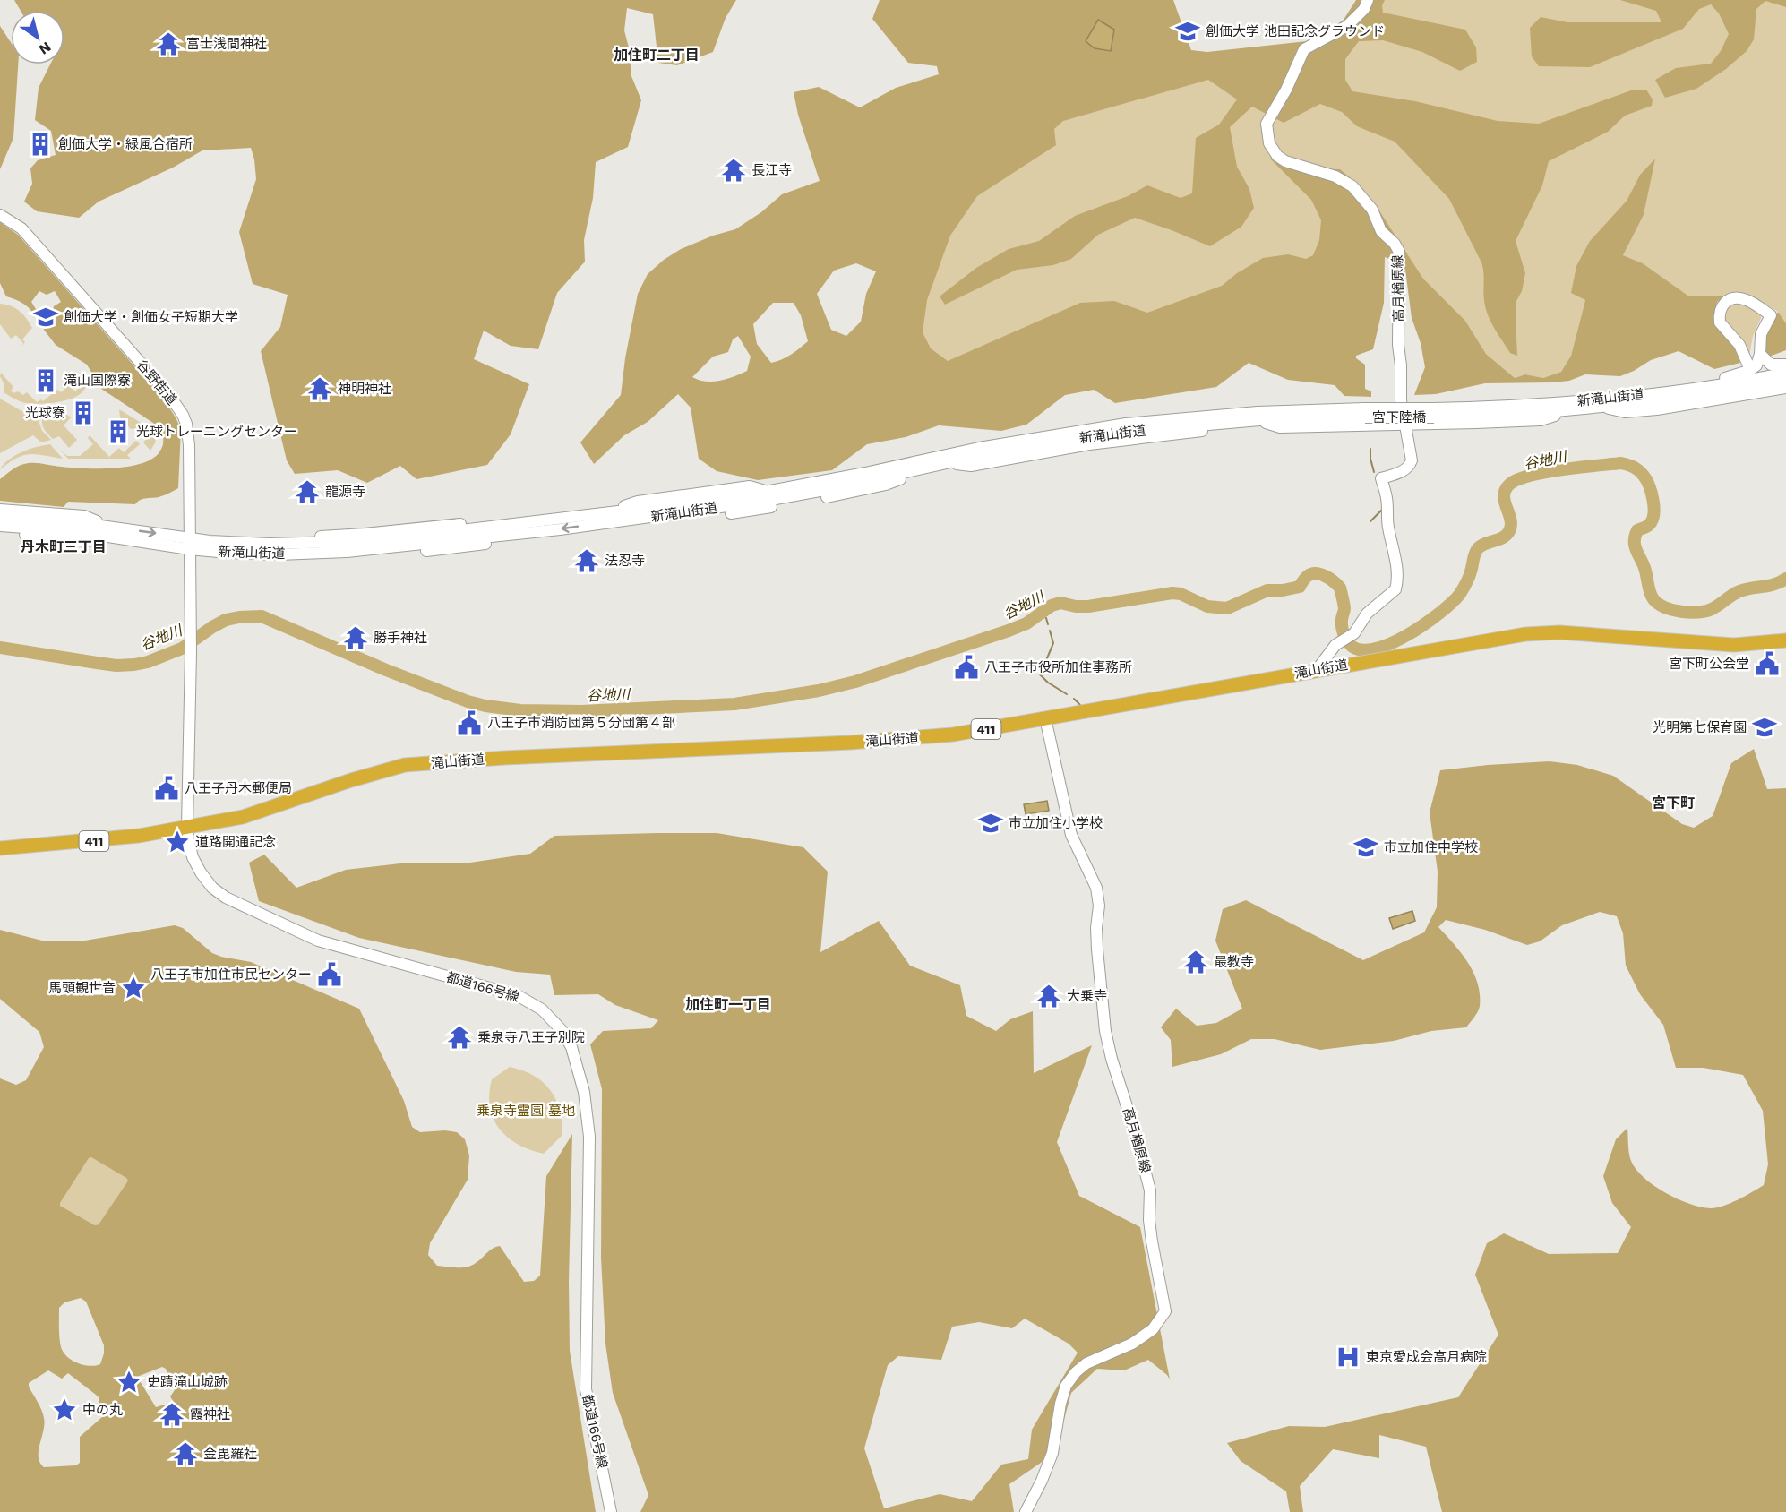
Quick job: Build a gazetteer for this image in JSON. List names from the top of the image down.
{
  "streets": {
    "highway": ["滝山街道", "411"],
    "main road": [
      "高月楢原線",
      "谷野街道",
      "新滝山街道",
      "宮下陸橋",
      "都道166号線"
    ]
  },
  "crossings": [
    ["高月楢原線", "滝山街道"],
    ["谷野街道", "新滝山街道"],
    ["谷野街道", "滝山街道"],
    ["谷野街道", "都道166号線"],
    ["新滝山街道", "宮下陸橋"],
    ["滝山街道", "都道166号線"]
  ],
  "districts": [
    "加住町二丁目",
    "丹木町三丁目",
    "宮下町",
    "加住町一丁目"
  ],
  "water": ["谷地川"],
  "parks": ["乗泉寺霊園 墓地"],
  "places": {
    "school or university": [
      "創価大学 池田記念グラウンド",
      "創価大学・創価女子短期大学",
      "光明第七保育園",
      "市立加住小学校",
      "市立加住中学校"
    ],
    "temple": [
      "富士浅間神社",
      "長江寺",
      "神明神社",
      "龍源寺",
      "法忍寺",
      "勝手神社",
      "最教寺",
      "大乗寺",
      "乗泉寺八王子別院",
      "霞神社",
      "金毘羅社"
    ],
    "building": [
      "創価大学・緑風合宿所",
      "滝山国際寮",
      "光球寮",
      "光球トレーニングセンター"
    ],
    "public building": [
      "宮下町公会堂",
      "八王子市役所加住事務所",
      "八王子市消防団第５分団第４部",
      "八王子丹木郵便局",
      "八王子市加住市民センター"
    ],
    "place": [
      "道路開通記念",
      "馬頭観世音",
      "史蹟滝山城跡",
      "中の丸"
    ],
    "hospital": ["東京愛成会高月病院"]
  },
  "north": "bottom right"
}
